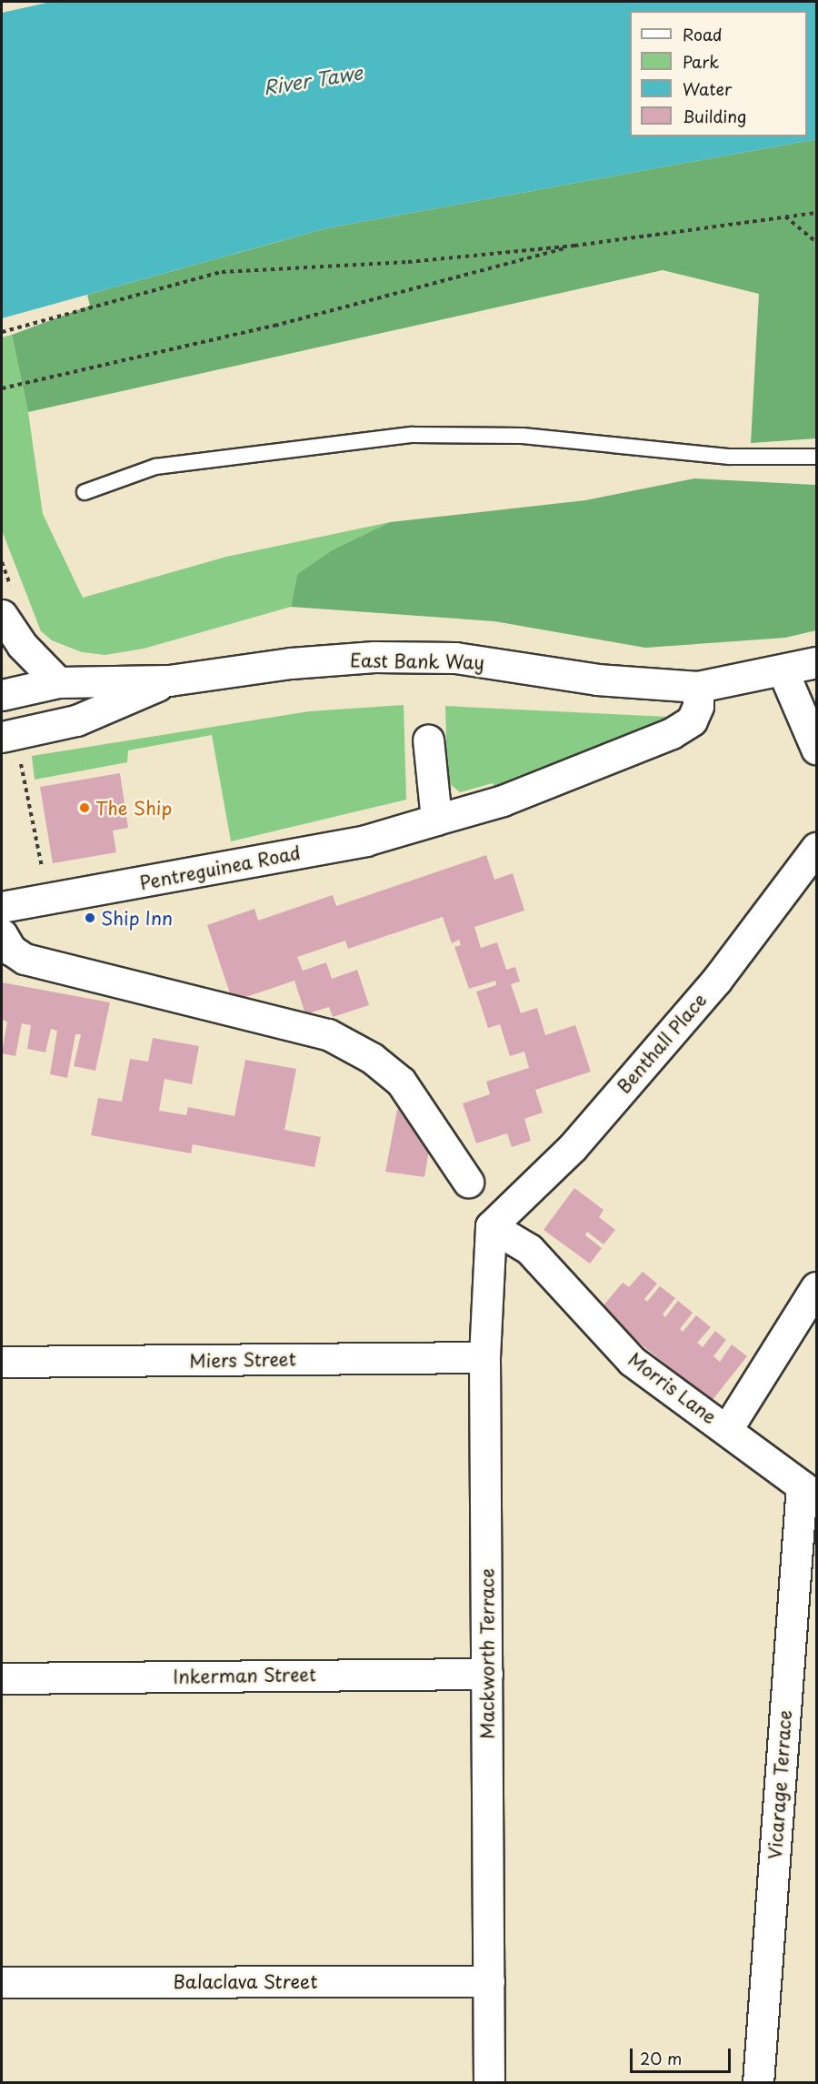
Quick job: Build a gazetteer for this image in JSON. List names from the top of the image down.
{
  "streets": {
    "street": [
      "East Bank Way",
      "Pentreguinea Road",
      "Benthall Place",
      "Miers Street",
      "Morris Lane",
      "Mackworth Terrace",
      "Inkerman Street",
      "Vicarage Terrace",
      "Balaclava Street"
    ]
  },
  "crossings": [
    ["East Bank Way", "Pentreguinea Road"],
    ["Benthall Place", "Morris Lane"],
    ["Benthall Place", "Mackworth Terrace"],
    ["Miers Street", "Mackworth Terrace"],
    ["Morris Lane", "Mackworth Terrace"],
    ["Morris Lane", "Vicarage Terrace"],
    ["Mackworth Terrace", "Inkerman Street"],
    ["Mackworth Terrace", "Balaclava Street"]
  ],
  "water": ["River Tawe"],
  "places": ["The Ship", "Ship Inn"],
  "legend": [
    "Road",
    "Park",
    "Water",
    "Building"
  ],
  "scale_bar": "20 m"
}
